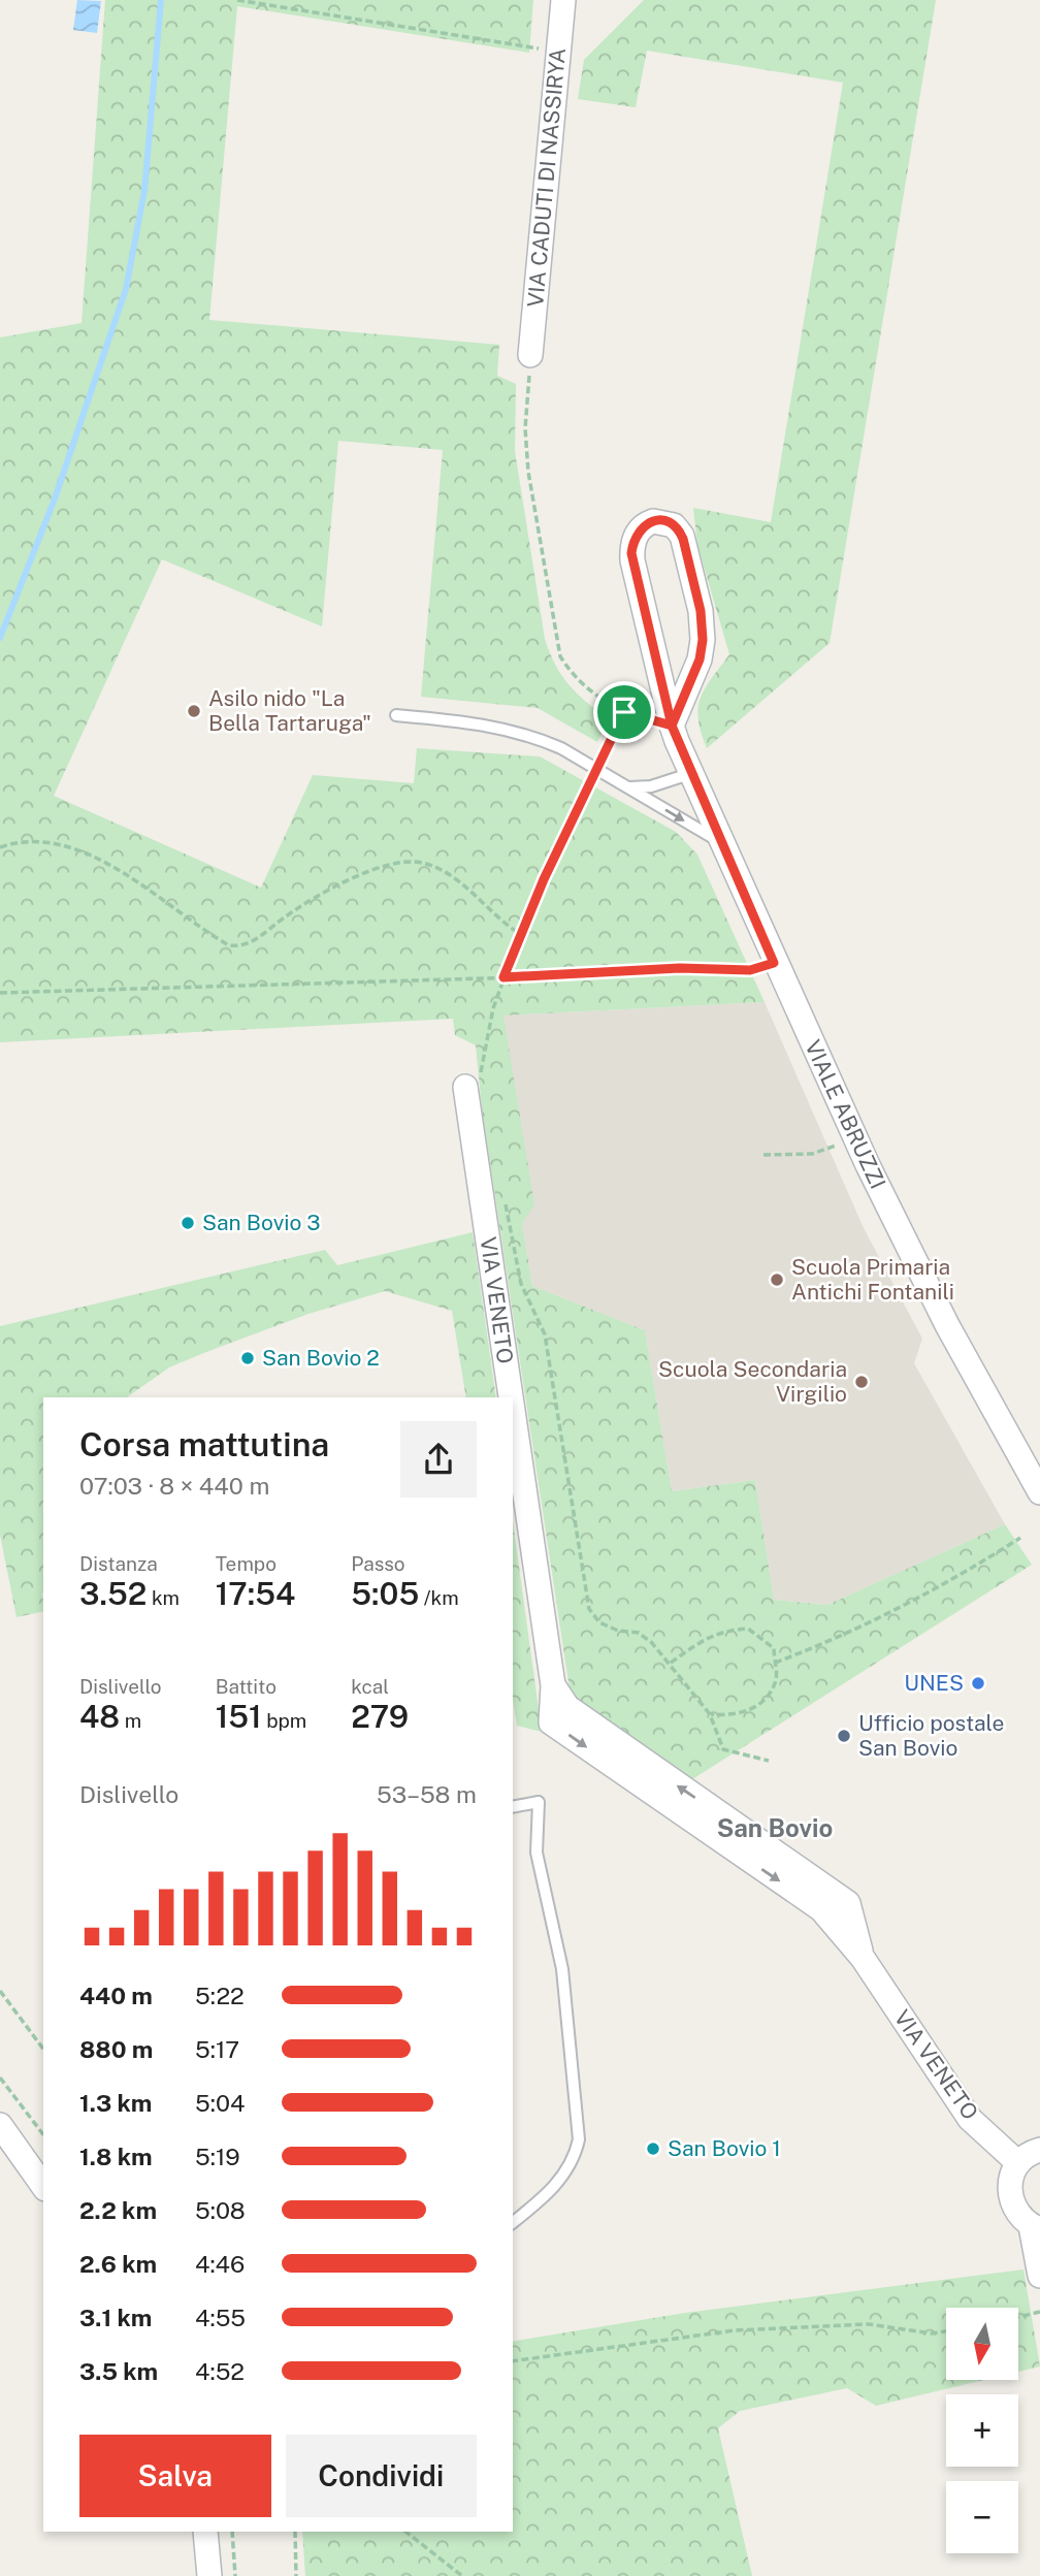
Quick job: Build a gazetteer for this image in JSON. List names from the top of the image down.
{
  "streets": {
    "street": ["VIA CADUTI DI NASSIRYA", "VIALE ABRUZZI", "VIA VENETO"]
  },
  "districts": ["San Bovio"],
  "places": [
    "Asilo nido \"La Bella Tartaruga\"",
    "San Bovio 3",
    "Scuola Primaria Antichi Fontanili",
    "San Bovio 2",
    "Scuola Secondaria Virgilio",
    "UNES",
    "Ufficio postale San Bovio",
    "San Bovio 1"
  ],
  "north": "bottom",
  "page": {
    "heading": ["Corsa mattutina", "07:03 · 8 × 440 m"],
    "stats": [
      ["Distanza", "3.52 km"],
      ["Tempo", "17:54"],
      ["Passo", "5:05 /km"],
      ["Dislivello", "48 m"],
      ["Battito", "151 bpm"],
      ["kcal", "279"]
    ],
    "chart": ["Dislivello", "53–58 m"],
    "list": [
      {
        "name": "440 m",
        "note": "5:22"
      },
      {
        "name": "880 m",
        "note": "5:17"
      },
      {
        "name": "1.3 km",
        "note": "5:04"
      },
      {
        "name": "1.8 km",
        "note": "5:19"
      },
      {
        "name": "2.2 km",
        "note": "5:08"
      },
      {
        "name": "2.6 km",
        "note": "4:46"
      },
      {
        "name": "3.1 km",
        "note": "4:55"
      },
      {
        "name": "3.5 km",
        "note": "4:52"
      }
    ],
    "map_buttons": ["+", "−"],
    "buttons": ["Salva", "Condividi"]
  }
}
